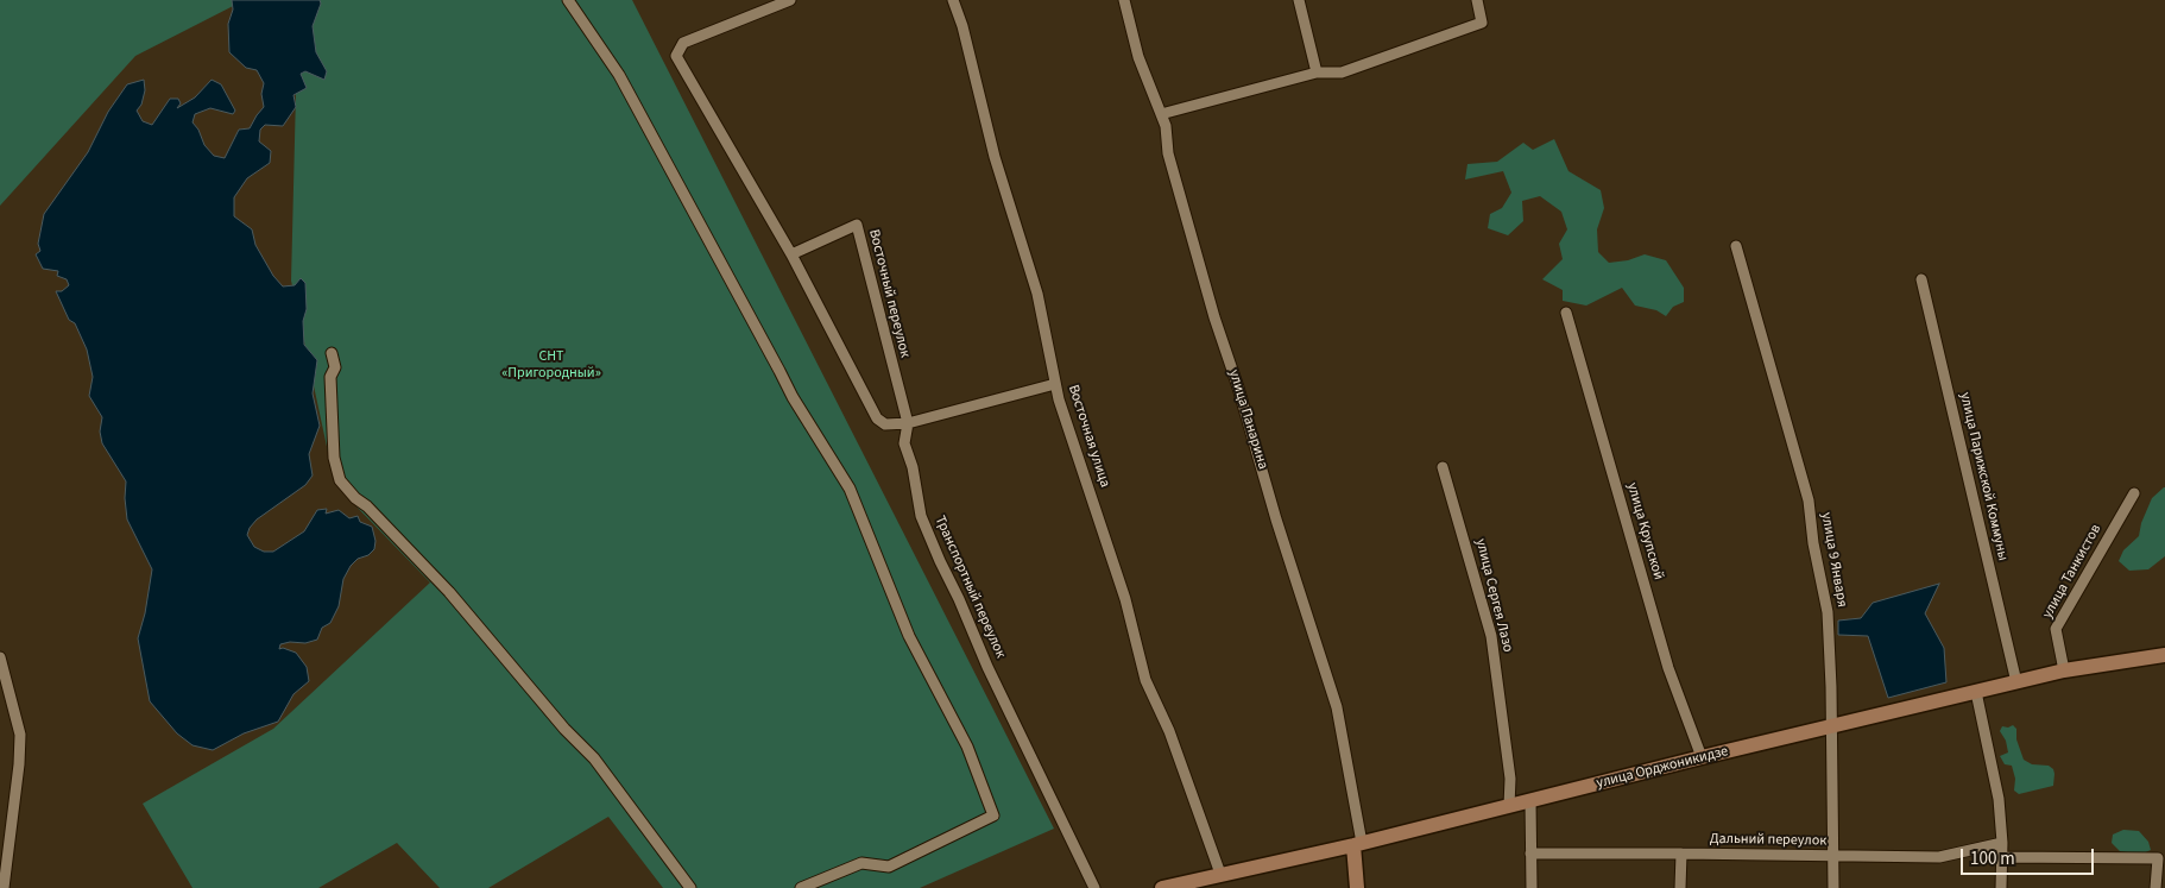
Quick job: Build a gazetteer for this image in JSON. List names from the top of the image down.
{
  "streets": {
    "main road": ["улица Панарина", "улица Орджоникидзе"],
    "street": [
      "Восточный переулок",
      "Восточная улица",
      "улица Парижской Коммуны",
      "улица Крупской",
      "улица 9 Января",
      "улица Танкистов",
      "Транспортный переулок",
      "улица Сергея Лазо",
      "Дальний переулок"
    ]
  },
  "crossings": [
    ["Восточный переулок", "Транспортный переулок"],
    ["улица Панарина", "улица Орджоникидзе"],
    ["Восточная улица", "улица Орджоникидзе"],
    ["улица Парижской Коммуны", "улица Орджоникидзе"],
    ["улица Крупской", "улица Орджоникидзе"],
    ["улица 9 Января", "улица Орджоникидзе"],
    ["улица 9 Января", "Дальний переулок"],
    ["улица Танкистов", "улица Орджоникидзе"],
    ["улица Сергея Лазо", "улица Орджоникидзе"]
  ],
  "parks": ["СНТ «Пригородный»"],
  "scale_bar": "100 m"
}
